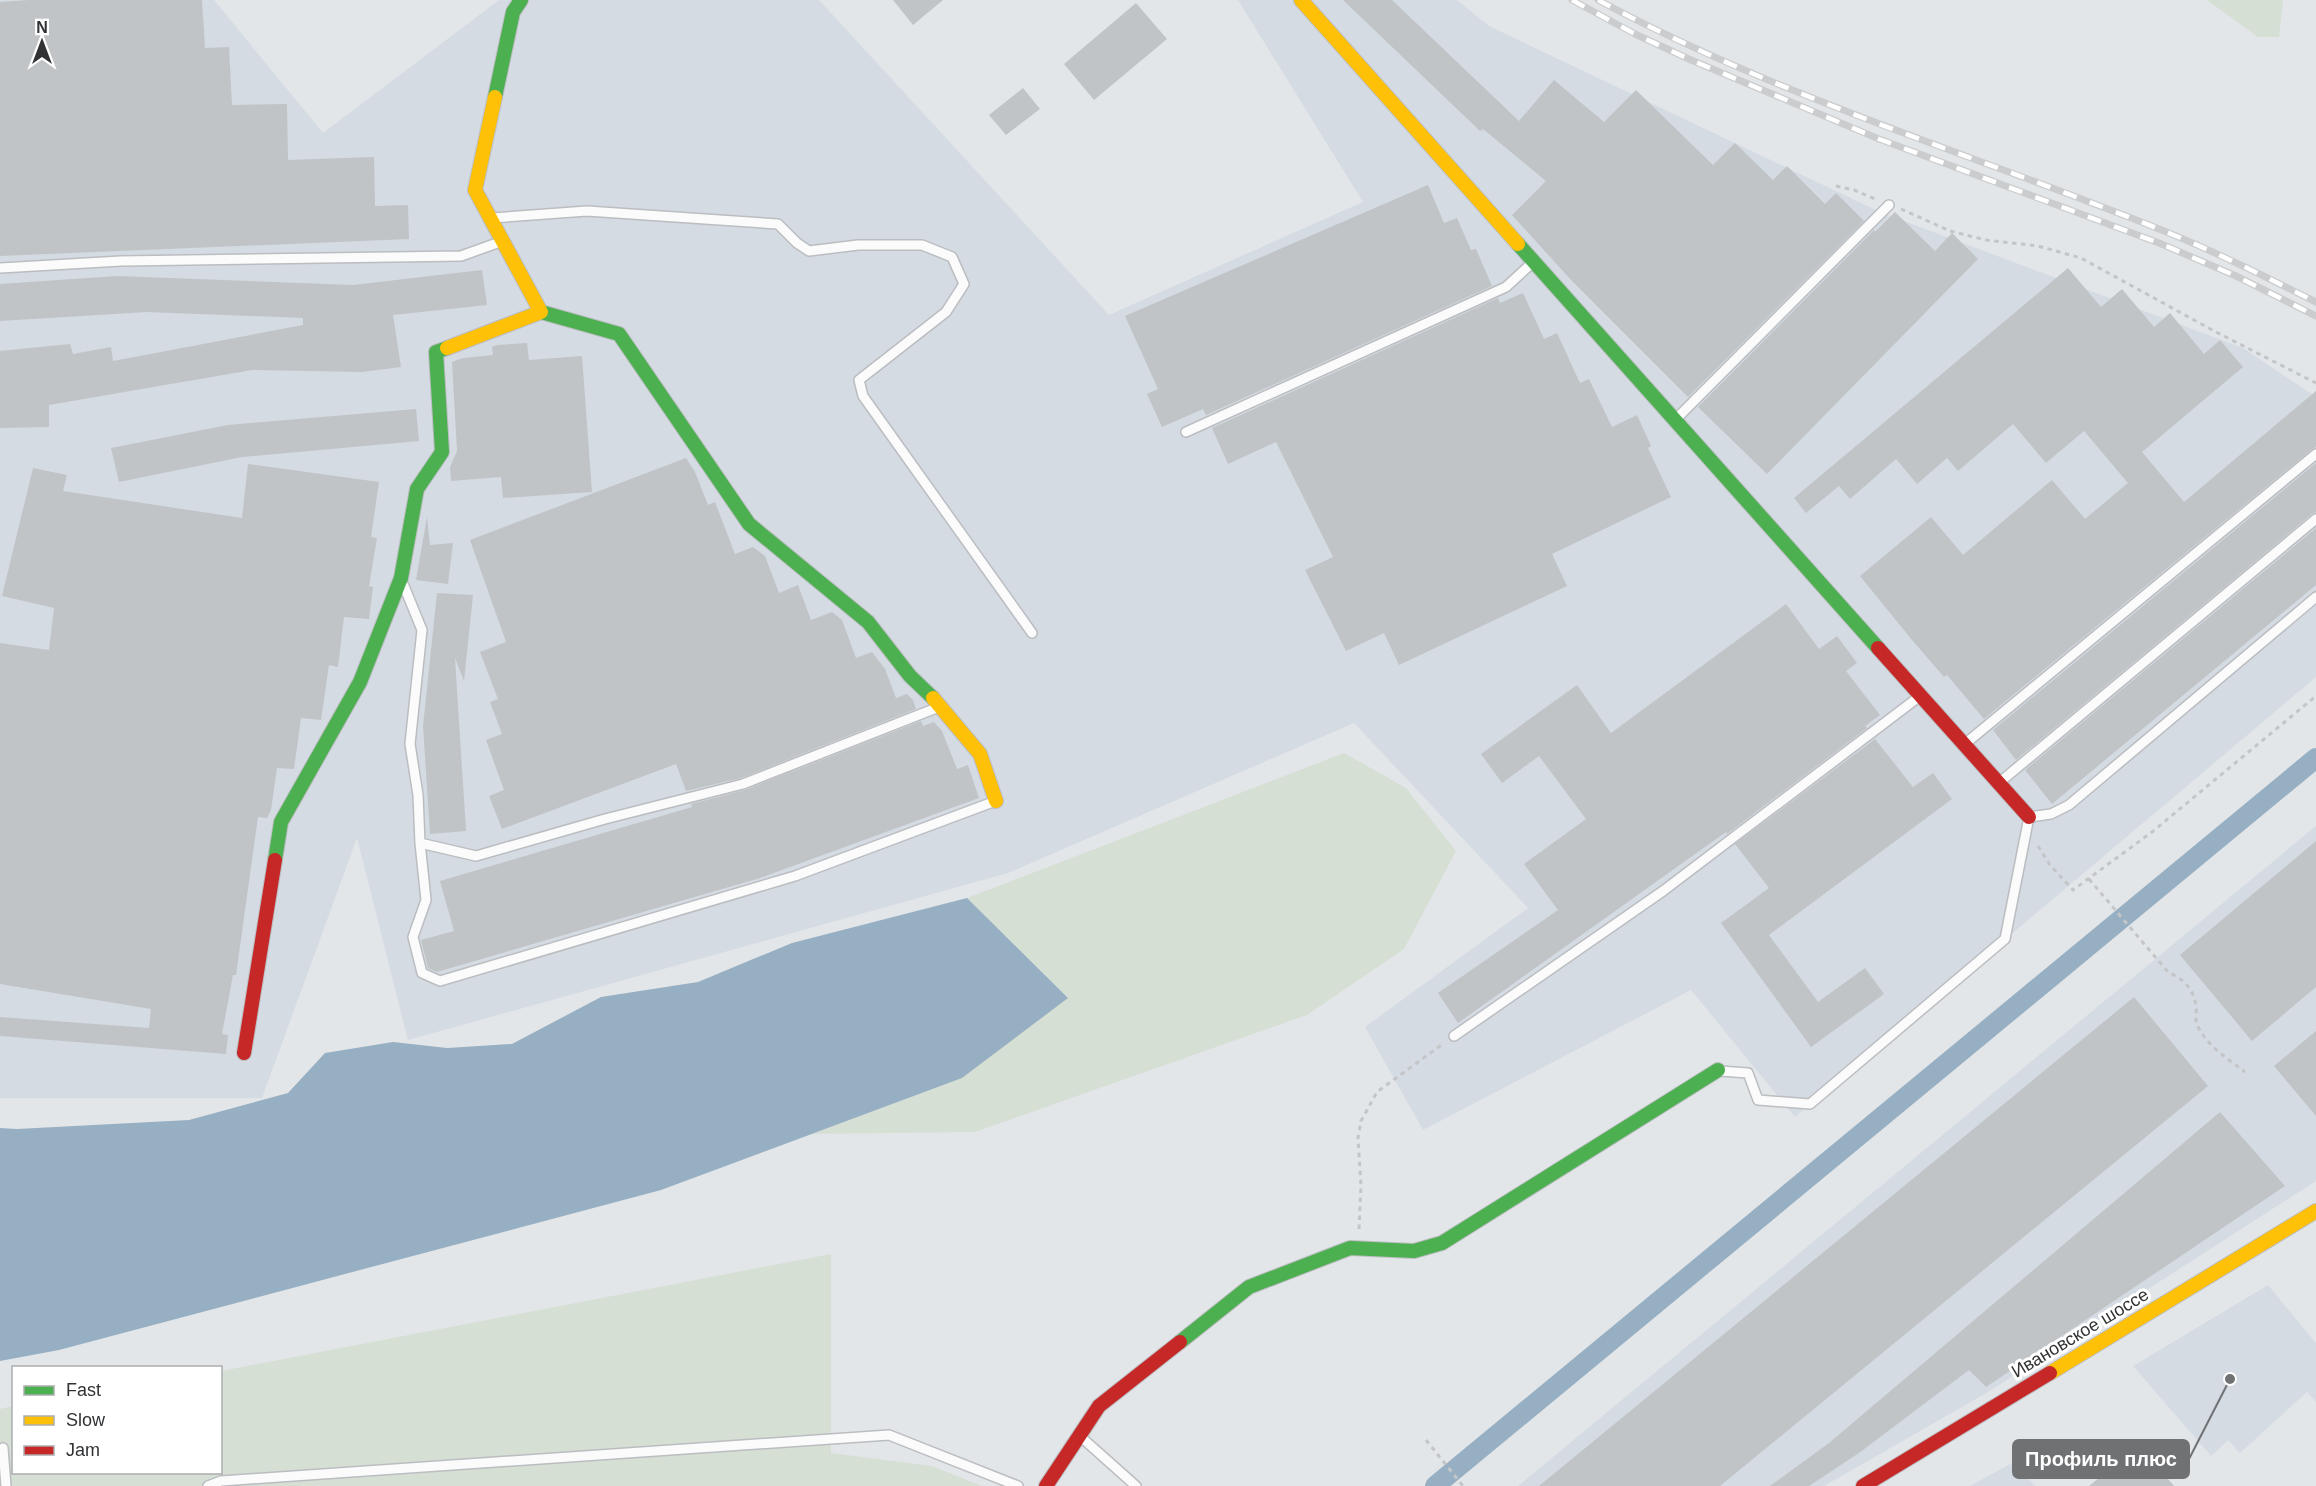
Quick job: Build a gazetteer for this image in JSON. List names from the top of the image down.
{
  "streets": {
    "street": ["Ивановское шоссе"]
  },
  "places": ["Профиль плюс"],
  "legend": ["Fast", "Slow", "Jam"],
  "north": "top"
}
